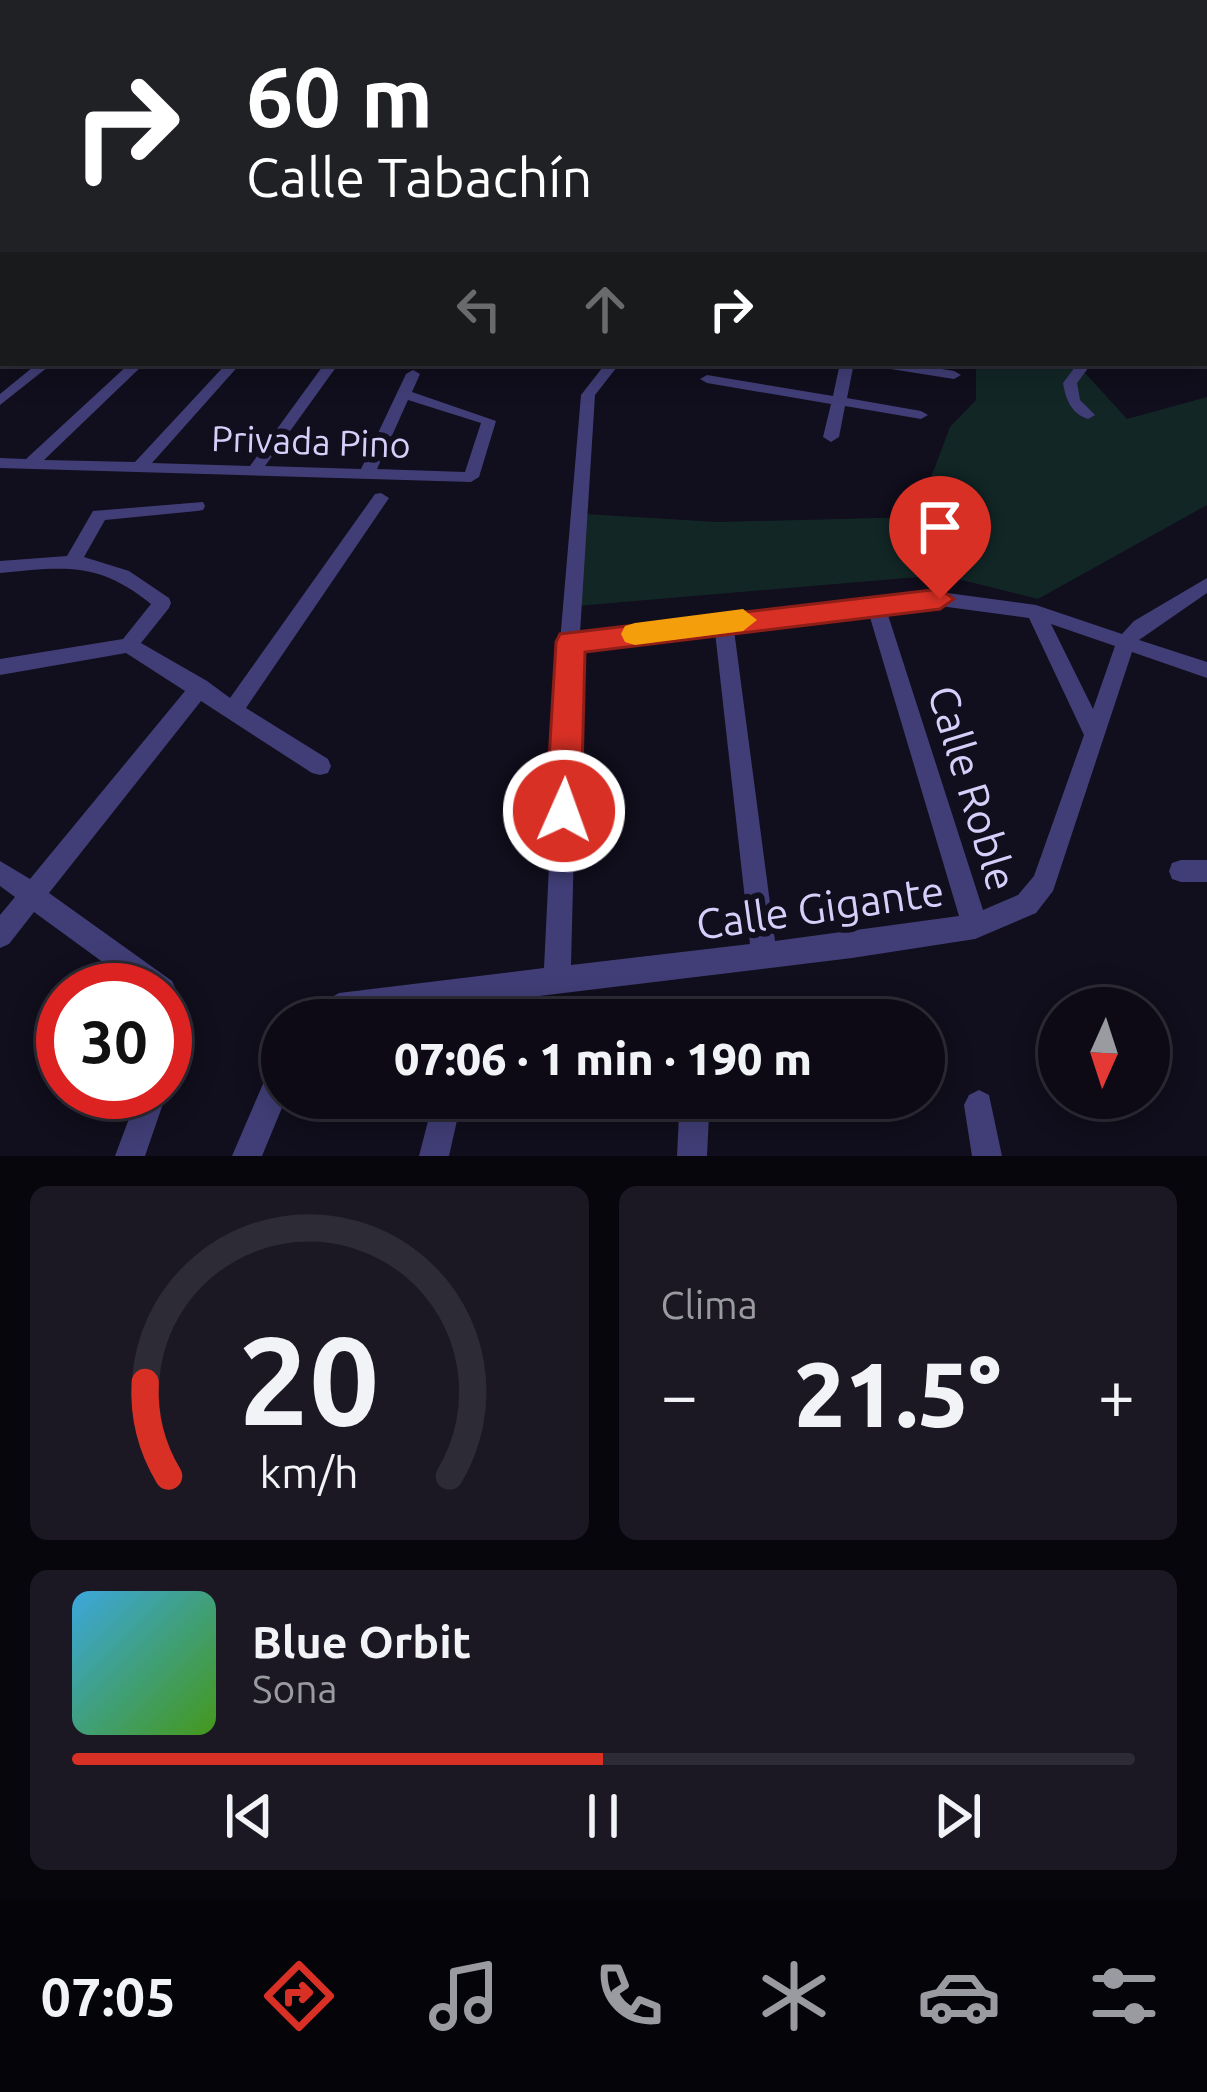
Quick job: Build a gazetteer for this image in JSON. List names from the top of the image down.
{
  "streets": {
    "street": ["Privada Pino", "Calle Roble", "Calle Gigante"]
  },
  "crossings": [
    ["Calle Roble", "Calle Gigante"]
  ],
  "north": "bottom",
  "page": {
    "turn": ["60 m", "Calle Tabachín"],
    "limit": "30",
    "trip": "07:06 · 1 min · 190 m",
    "tile": "Clima",
    "heat": ["−", "21.5°", "+"],
    "song": ["Blue Orbit", "Sona"],
    "tabs": "07:05",
    "gauge": ["20", "km/h"]
  }
}
